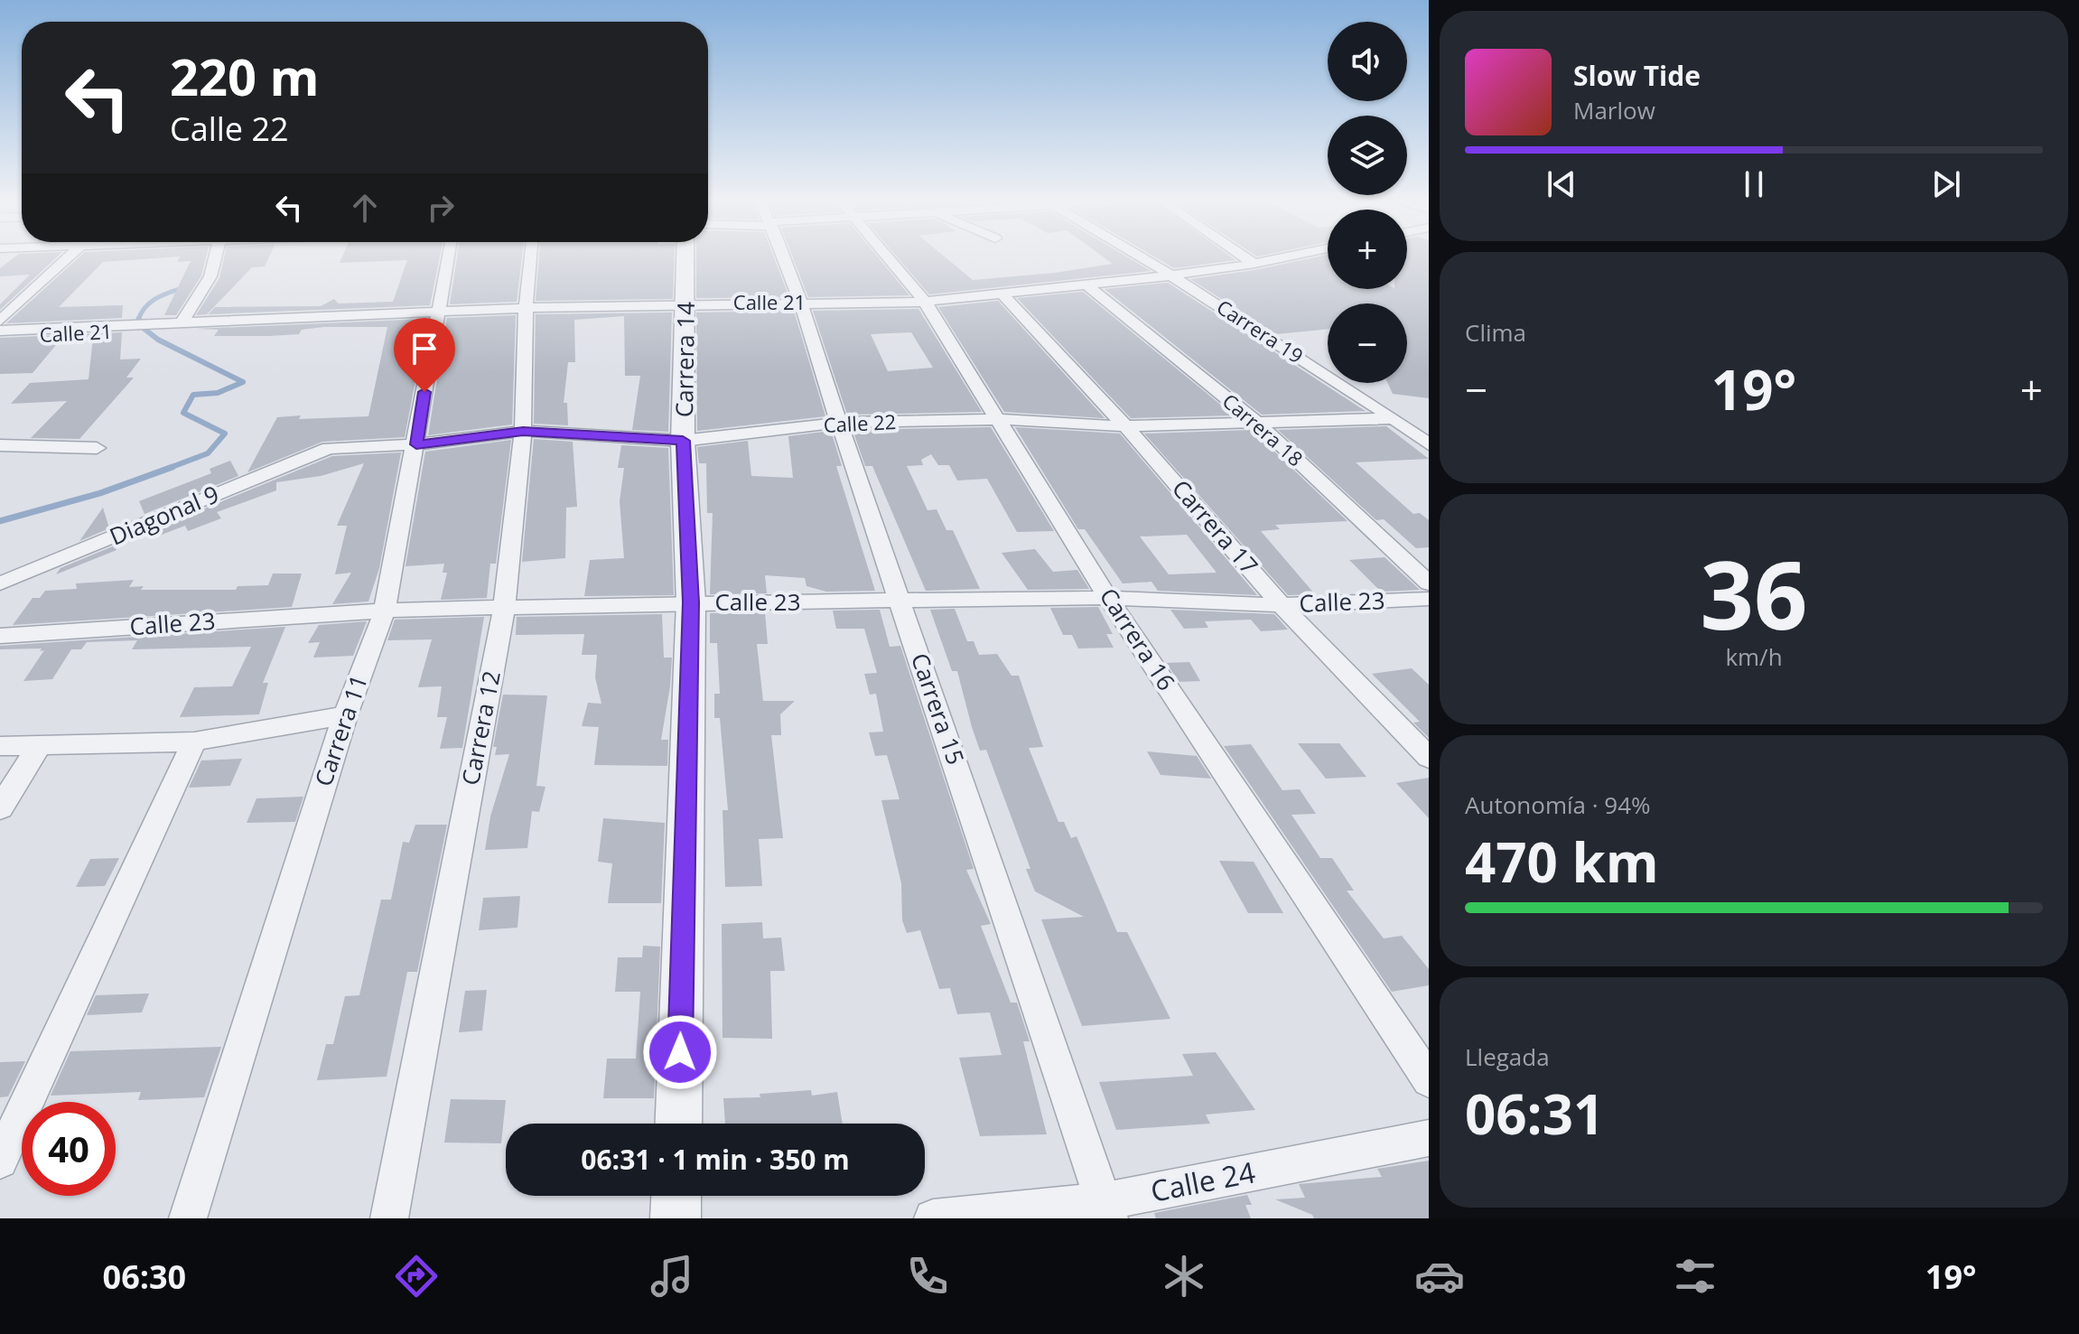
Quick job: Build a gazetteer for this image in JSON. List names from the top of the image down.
{
  "streets": {
    "street": [
      "Calle 21",
      "Carrera 19",
      "Carrera 14",
      "Calle 22",
      "Carrera 18",
      "Diagonal 9",
      "Carrera 17",
      "Calle 23",
      "Carrera 16",
      "Carrera 15",
      "Carrera 12",
      "Carrera 11",
      "Calle 24"
    ]
  },
  "crossings": [
    ["Calle 21", "Carrera 19"],
    ["Calle 21", "Carrera 14"],
    ["Calle 21", "Carrera 18"],
    ["Calle 21", "Carrera 17"],
    ["Calle 21", "Carrera 16"],
    ["Calle 21", "Carrera 15"],
    ["Calle 21", "Carrera 12"],
    ["Calle 21", "Carrera 11"],
    ["Carrera 19", "Calle 22"],
    ["Carrera 14", "Calle 22"],
    ["Carrera 14", "Calle 23"],
    ["Calle 22", "Carrera 18"],
    ["Calle 22", "Diagonal 9"],
    ["Calle 22", "Carrera 17"],
    ["Calle 22", "Carrera 16"],
    ["Calle 22", "Carrera 15"],
    ["Calle 22", "Carrera 12"],
    ["Calle 22", "Carrera 11"],
    ["Carrera 17", "Calle 23"],
    ["Calle 23", "Carrera 16"],
    ["Calle 23", "Carrera 15"],
    ["Calle 23", "Carrera 12"],
    ["Calle 23", "Carrera 11"],
    ["Carrera 15", "Calle 24"]
  ],
  "page": {
    "map_buttons": ["+", "−"],
    "turn": ["220 m", "Calle 22"],
    "song": ["Slow Tide", "Marlow"],
    "tile": [
      "Clima",
      ["36", "km/h"],
      ["Autonomía · 94%", "470 km"],
      ["Llegada", "06:31"]
    ],
    "heat": ["−", "19°", "+"],
    "limit": "40",
    "trip": "06:31 · 1 min · 350 m",
    "tabs": ["06:30", "19°"]
  }
}
